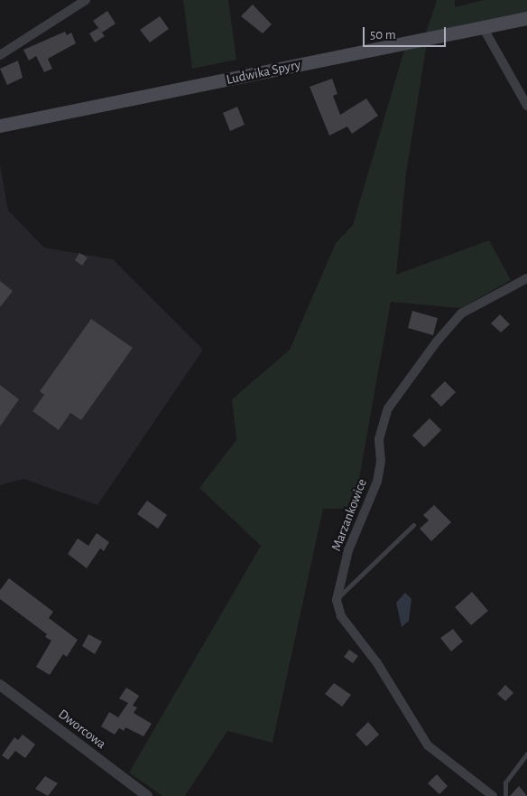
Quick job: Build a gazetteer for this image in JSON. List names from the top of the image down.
{
  "streets": {
    "main road": ["Ludwika Spyry"],
    "street": ["Marzankowice", "Dworcowa"]
  },
  "scale_bar": "50 m"
}
